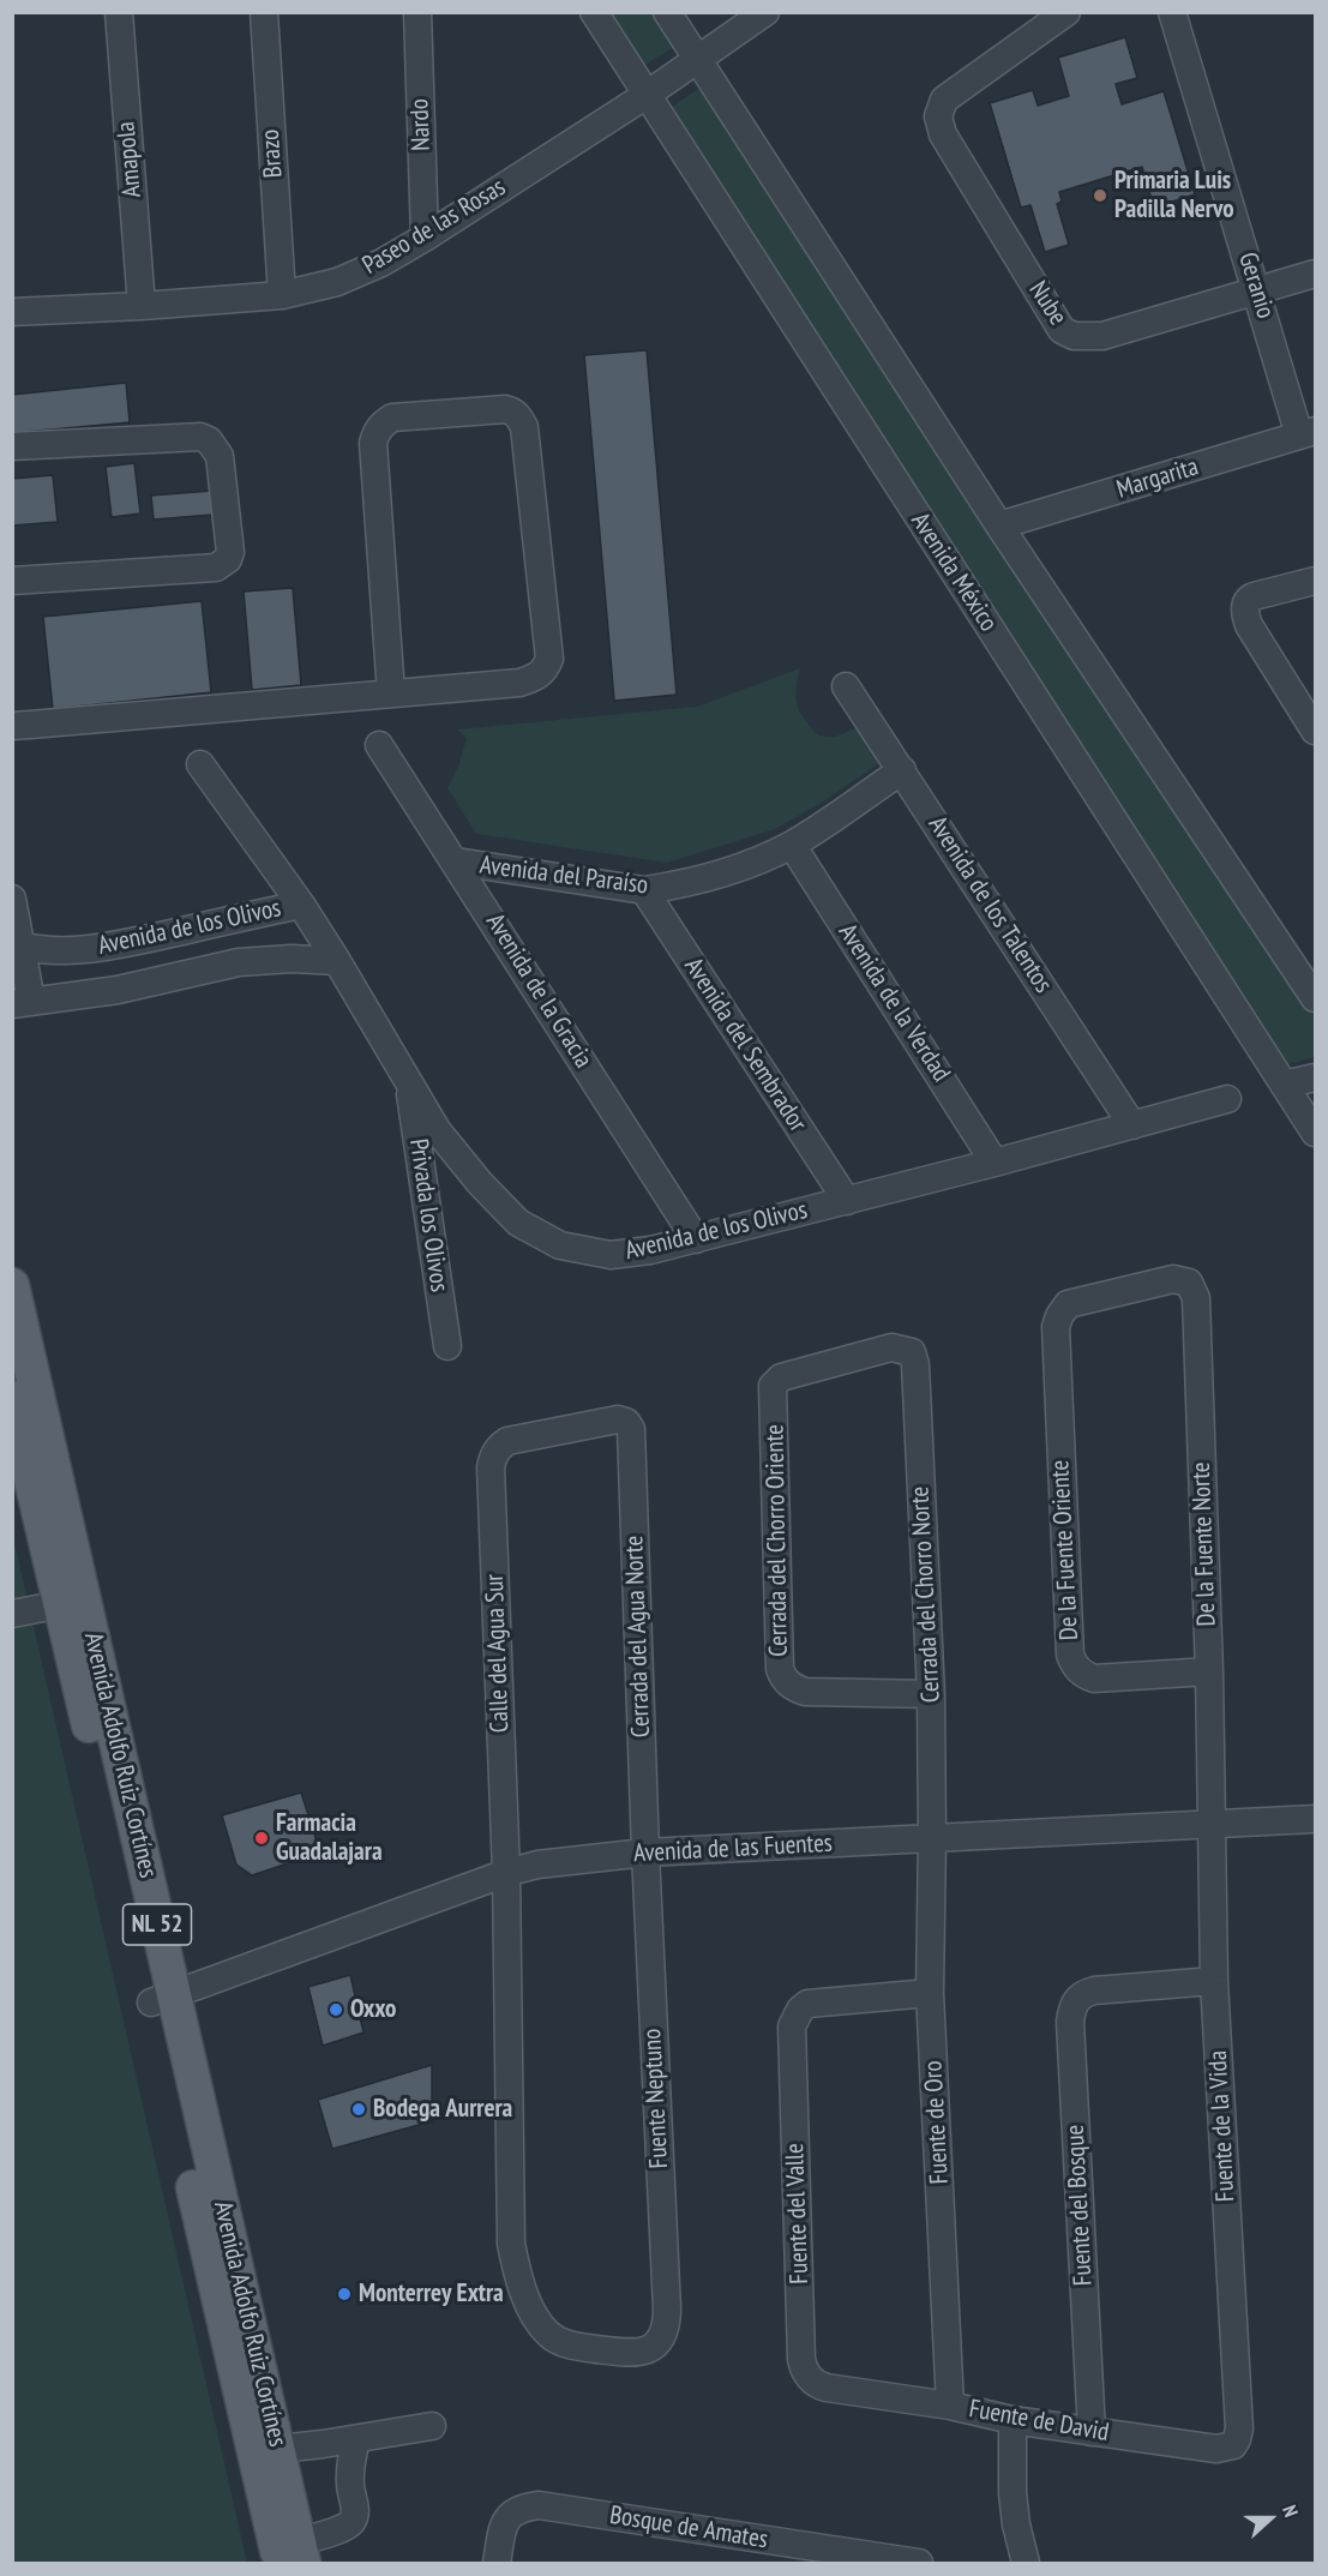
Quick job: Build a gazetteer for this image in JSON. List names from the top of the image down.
{
  "streets": {
    "main road": ["Avenida Adolfo Ruiz Cortínes", "NL 52"],
    "street": [
      "Nardo",
      "Brazo",
      "Amapola",
      "Paseo de las Rosas",
      "Geranio",
      "Nube",
      "Margarita",
      "Avenida México",
      "Avenida del Paraíso",
      "Avenida de los Talentos",
      "Avenida de los Olivos",
      "Avenida de la Gracia",
      "Avenida de la Verdad",
      "Avenida del Sembrador",
      "Privada los Olivos",
      "Cerrada del Chorro Oriente",
      "De la Fuente Norte",
      "De la Fuente Oriente",
      "Cerrada del Chorro Norte",
      "Cerrada del Agua Norte",
      "Calle del Agua Sur",
      "Avenida de las Fuentes",
      "Fuente Neptuno",
      "Fuente de Oro",
      "Fuente de la Vida",
      "Fuente del Bosque",
      "Fuente del Valle",
      "Fuente de David",
      "Bosque de Amates"
    ]
  },
  "crossings": [
    ["Nardo", "Paseo de las Rosas"],
    ["Brazo", "Paseo de las Rosas"],
    ["Amapola", "Paseo de las Rosas"],
    ["Paseo de las Rosas", "Avenida México"],
    ["Geranio", "Nube"],
    ["Geranio", "Margarita"],
    ["Avenida del Paraíso", "Avenida de los Talentos"],
    ["Avenida del Paraíso", "Avenida de la Gracia"],
    ["Avenida del Paraíso", "Avenida de la Verdad"],
    ["Avenida del Paraíso", "Avenida del Sembrador"],
    ["Avenida de los Talentos", "Avenida de los Olivos"],
    ["Avenida de los Olivos", "Avenida de la Gracia"],
    ["Avenida de los Olivos", "Avenida de la Verdad"],
    ["Avenida de los Olivos", "Avenida del Sembrador"],
    ["Avenida de los Olivos", "Privada los Olivos"],
    ["Cerrada del Chorro Oriente", "Cerrada del Chorro Norte"],
    ["De la Fuente Norte", "De la Fuente Oriente"],
    ["De la Fuente Norte", "Avenida de las Fuentes"],
    ["De la Fuente Norte", "Fuente de la Vida"],
    ["Cerrada del Chorro Norte", "Avenida de las Fuentes"],
    ["Cerrada del Chorro Norte", "Fuente de Oro"],
    ["Cerrada del Agua Norte", "Calle del Agua Sur"],
    ["Cerrada del Agua Norte", "Avenida de las Fuentes"],
    ["Cerrada del Agua Norte", "Fuente Neptuno"],
    ["Calle del Agua Sur", "Avenida de las Fuentes"],
    ["Calle del Agua Sur", "Fuente Neptuno"],
    ["Avenida Adolfo Ruiz Cortínes", "Avenida de las Fuentes"],
    ["Avenida de las Fuentes", "Fuente Neptuno"],
    ["Avenida de las Fuentes", "Fuente de Oro"],
    ["Avenida de las Fuentes", "Fuente de la Vida"],
    ["Fuente de Oro", "Fuente del Valle"],
    ["Fuente de Oro", "Fuente de David"],
    ["Fuente de la Vida", "Fuente del Bosque"],
    ["Fuente de la Vida", "Fuente de David"],
    ["Fuente del Bosque", "Fuente de David"],
    ["Fuente del Valle", "Fuente de David"]
  ],
  "places": [
    "Primaria Luis Padilla Nervo",
    "Farmacia Guadalajara",
    "Oxxo",
    "Bodega Aurrera",
    "Monterrey Extra"
  ],
  "north": "right"
}
